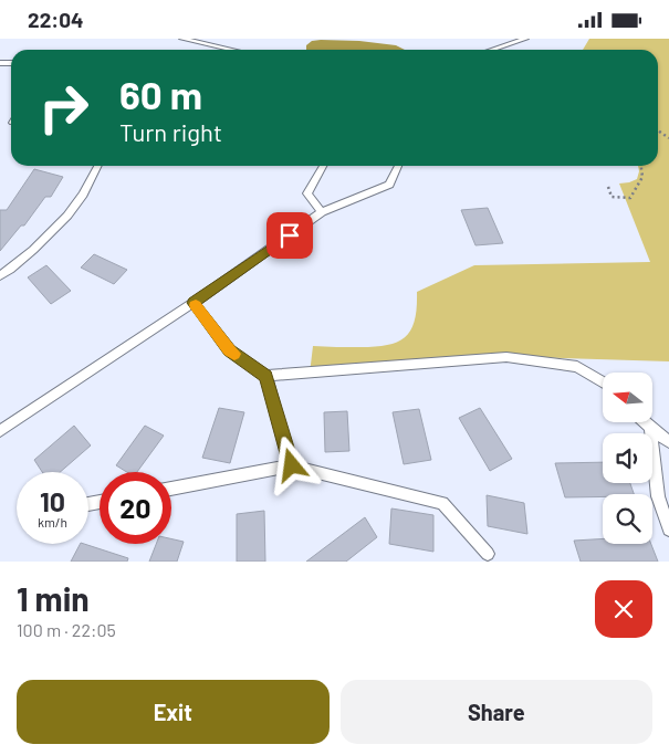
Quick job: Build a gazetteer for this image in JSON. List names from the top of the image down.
{
  "north": "left",
  "page": {
    "status": "22:04",
    "turn": ["60 m", "Turn right"],
    "speed": "10 km/h",
    "limit": "20",
    "heading": ["1 min", "100 m · 22:05"],
    "buttons": ["Exit", "Share"]
  }
}
